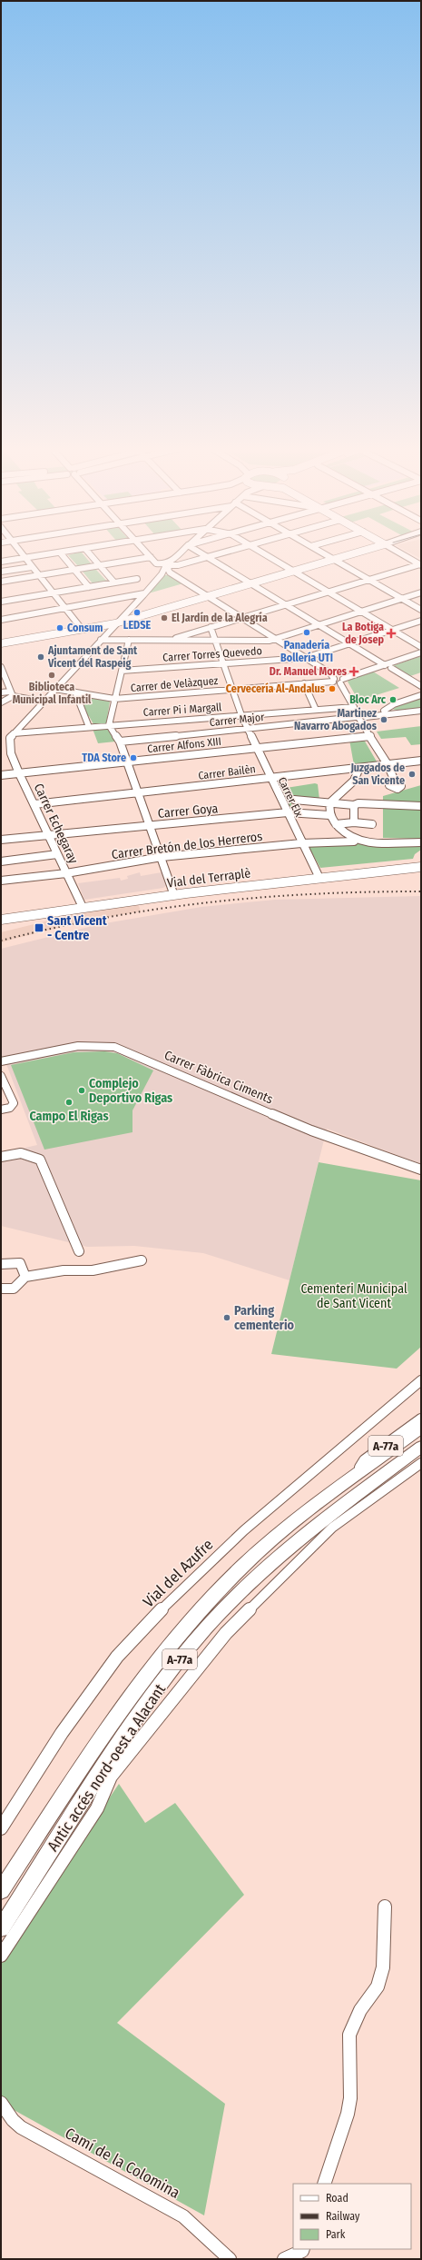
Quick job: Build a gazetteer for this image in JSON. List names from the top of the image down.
{
  "streets": {
    "highway": ["A-77a", "Antic accés nord-oest a Alacant"],
    "main road": ["Vial del Terraplè"],
    "street": [
      "Carrer Torres Quevedo",
      "Carrer de Velàzquez",
      "Carrer Pi i Margall",
      "Carrer Major",
      "Carrer Alfons XIII",
      "Carrer Bailèn",
      "Carrer Elx",
      "Carrer Goya",
      "Carrer Echegaray",
      "Carrer Bretón de los Herreros",
      "Carrer Fàbrica Ciments",
      "Vial del Azufre",
      "Camí de la Colomina"
    ]
  },
  "crossings": [
    ["Carrer Torres Quevedo", "Carrer Elx"],
    ["Carrer de Velàzquez", "Carrer Elx"],
    ["Carrer Pi i Margall", "Carrer Elx"],
    ["Carrer Pi i Margall", "Carrer Echegaray"],
    ["Carrer Major", "Carrer Elx"],
    ["Carrer Alfons XIII", "Carrer Elx"],
    ["Carrer Alfons XIII", "Carrer Echegaray"],
    ["Carrer Bailèn", "Carrer Elx"],
    ["Carrer Bailèn", "Carrer Echegaray"],
    ["Carrer Elx", "Carrer Goya"],
    ["Carrer Elx", "Carrer Bretón de los Herreros"],
    ["Carrer Elx", "Vial del Terraplè"],
    ["Carrer Goya", "Carrer Echegaray"],
    ["Carrer Echegaray", "Carrer Bretón de los Herreros"],
    ["Carrer Echegaray", "Vial del Terraplè"],
    ["A-77a", "Antic accés nord-oest a Alacant"]
  ],
  "parks": ["Cementeri Municipal de Sant Vicent"],
  "places": {
    "other": [
      "LEDSE",
      "El Jardín de la Alegría",
      "Consum",
      "Panadería Bollería UTI",
      "Ajuntament de Sant Vicent del Raspeig",
      "Biblioteca Municipal Infantil",
      "Cervecería Al-Andalus",
      "Bloc Arc",
      "Martinez Navarro Abogados",
      "TDA Store",
      "Juzgados de San Vicente",
      "Complejo Deportivo Rigas",
      "Campo El Rigas",
      "Parking cementerio"
    ],
    "health": ["La Botiga de Josep", "Dr. Manuel Mores"],
    "transit": ["Sant Vicent - Centre"]
  },
  "legend": ["Road", "Railway", "Park"]
}
